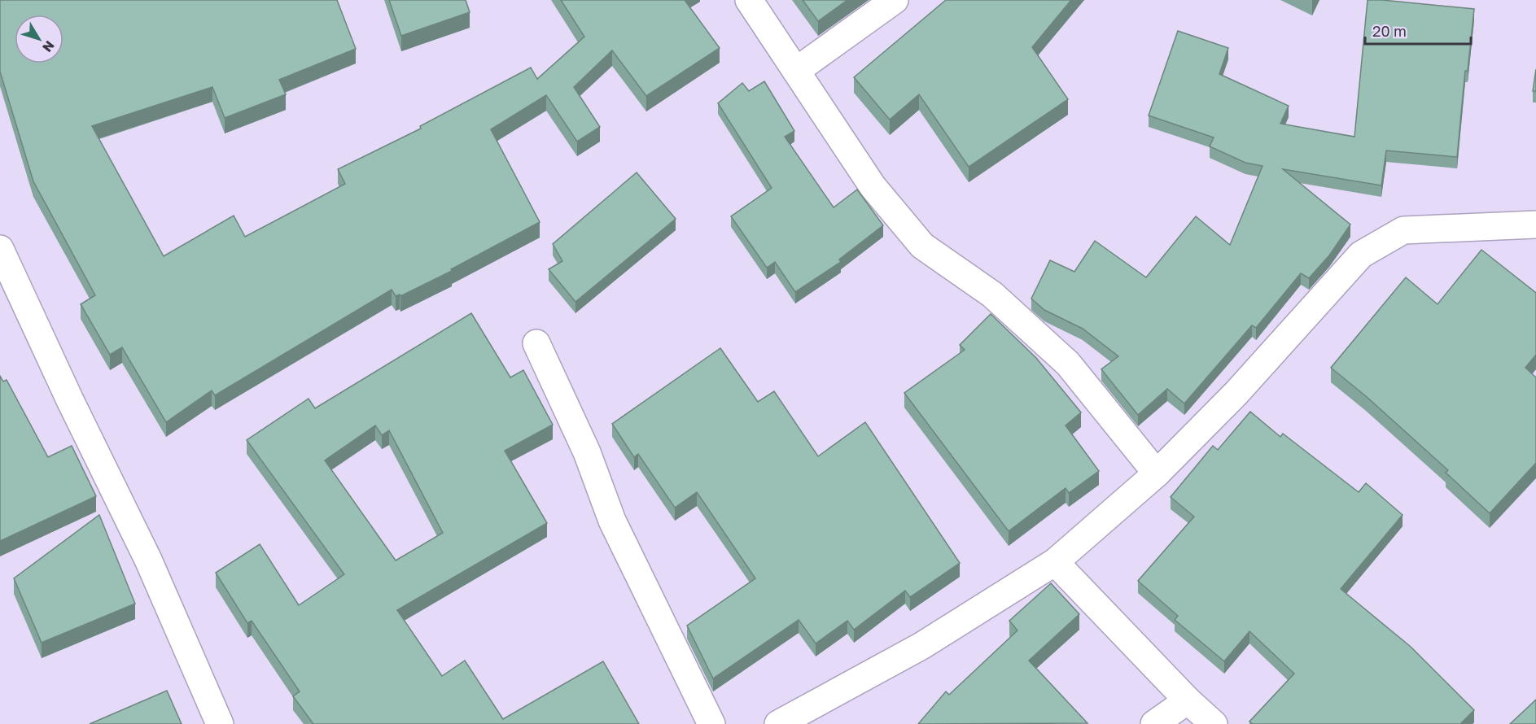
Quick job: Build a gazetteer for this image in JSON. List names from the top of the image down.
{
  "scale_bar": "20 m",
  "north": "bottom right"
}
